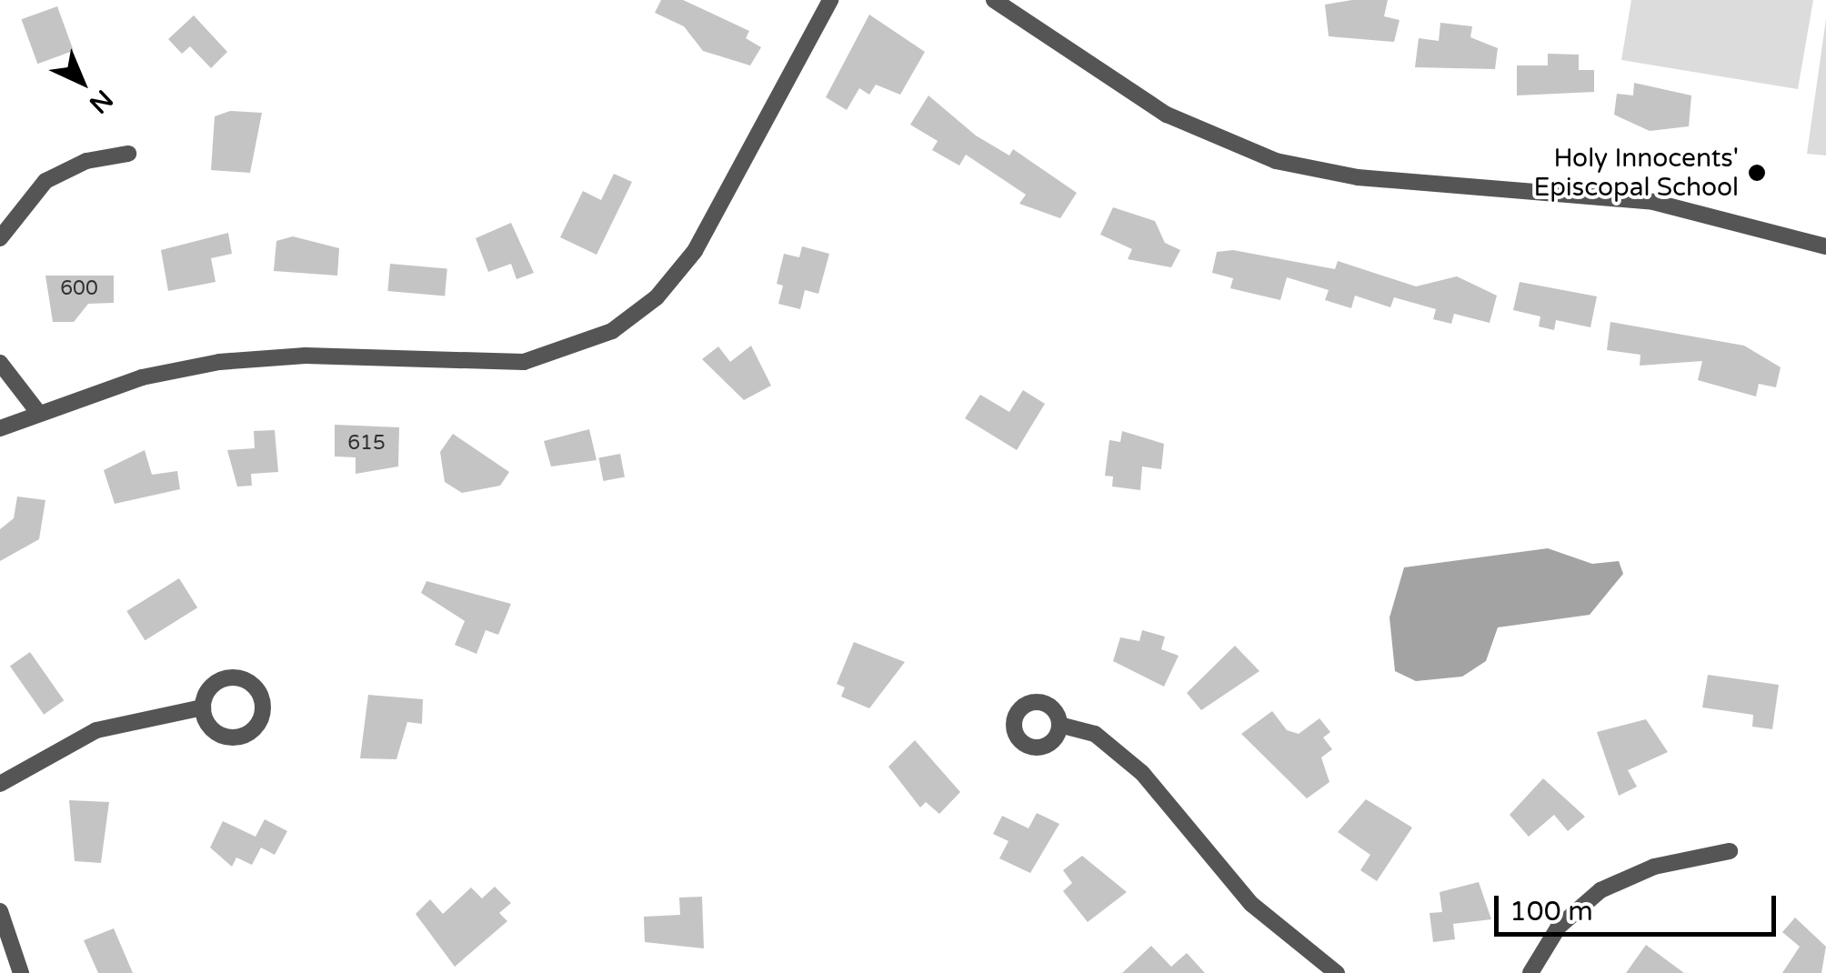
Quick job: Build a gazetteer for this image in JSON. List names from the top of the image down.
{
  "places": ["Holy Innocents' Episcopal School"],
  "house_numbers": ["600", "615"],
  "scale_bar": "100 m",
  "north": "bottom right"
}
